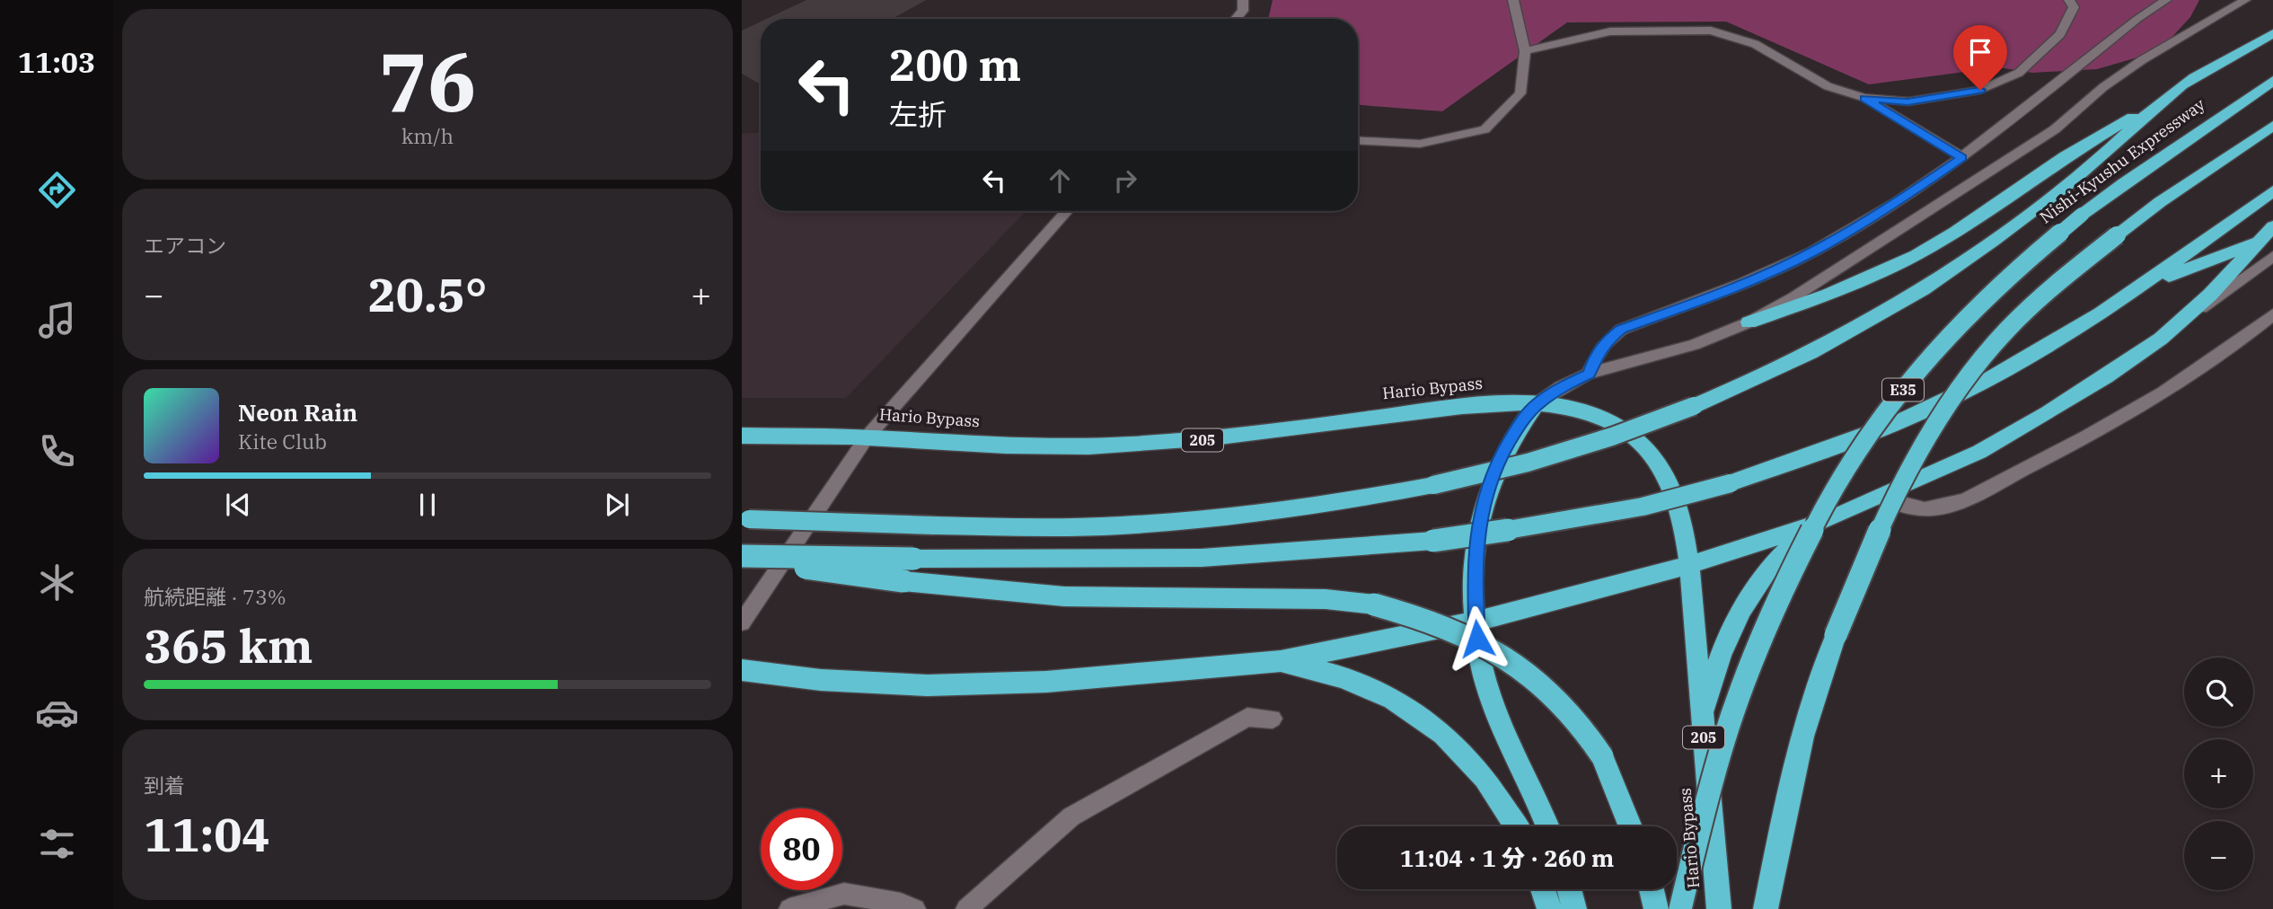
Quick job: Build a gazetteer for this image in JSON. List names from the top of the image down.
{
  "streets": {
    "highway": [
      "Nishi-Kyushu Expressway",
      "Hario Bypass",
      "E35",
      "205"
    ]
  },
  "page": {
    "tabs": "11:03",
    "tile": [
      ["76", "km/h"],
      "エアコン",
      ["航続距離 · 73%", "365 km"],
      ["到着", "11:04"]
    ],
    "turn": ["200 m", "左折"],
    "heat": ["−", "20.5°", "+"],
    "song": ["Neon Rain", "Kite Club"],
    "map_buttons": ["+", "−"],
    "limit": "80",
    "trip": "11:04 · 1 分 · 260 m"
  }
}
